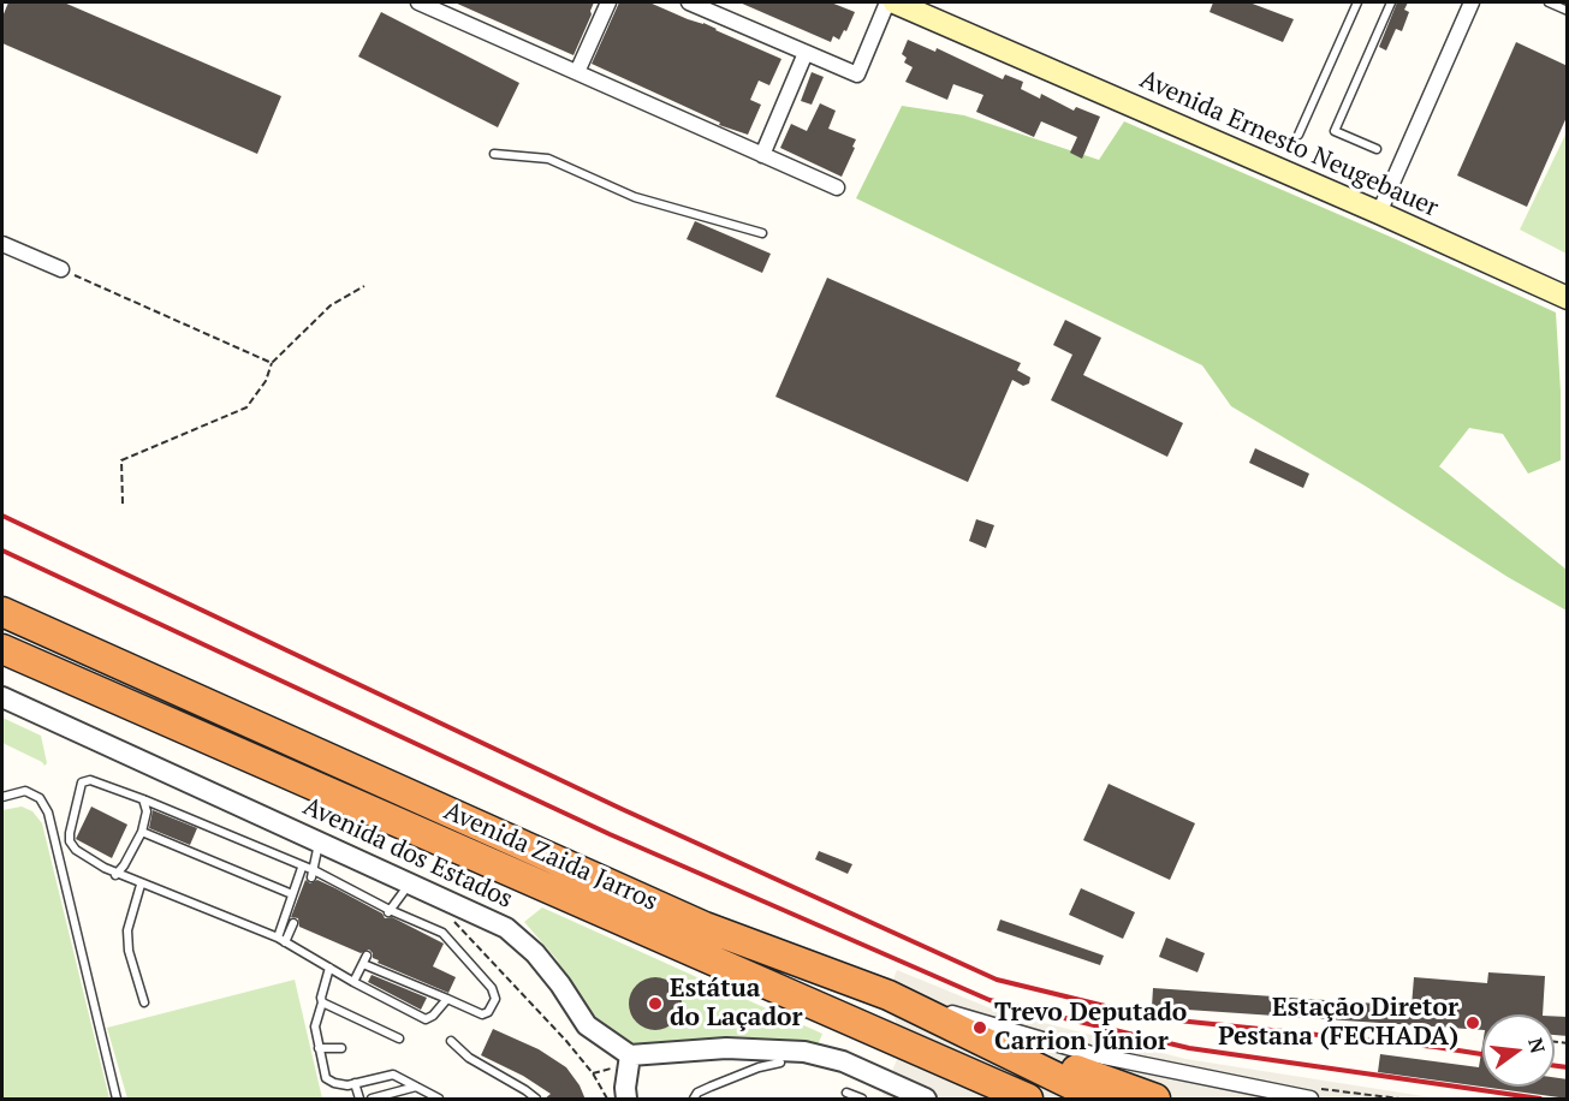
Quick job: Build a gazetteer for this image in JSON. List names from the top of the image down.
{
  "streets": {
    "highway": ["Avenida Zaida Jarros"],
    "main road": ["Avenida Ernesto Neugebauer"],
    "street": ["Avenida dos Estados"]
  },
  "places": ["Estátua do Laçador", "Estação Diretor Pestana (FECHADA)", "Trevo Deputado Carrion Júnior"],
  "north": "right"
}
